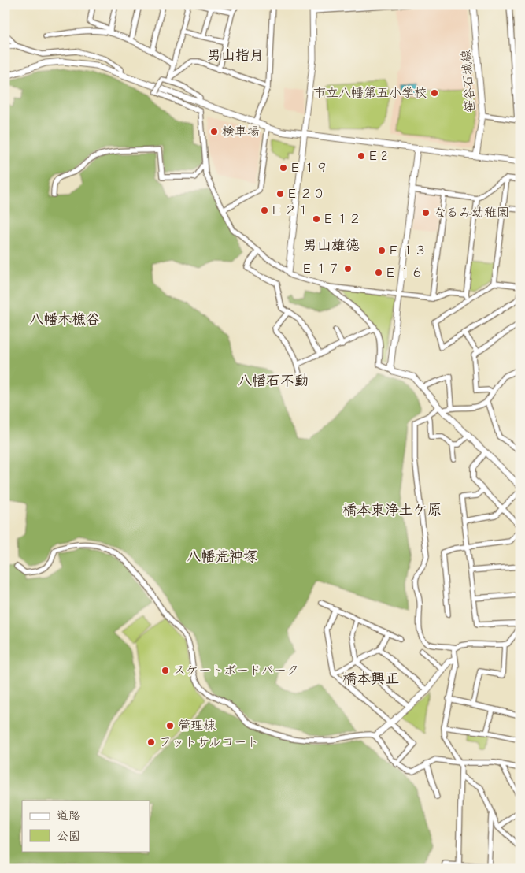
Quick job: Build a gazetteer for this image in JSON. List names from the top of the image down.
{
  "streets": {
    "street": ["笹谷石城線"]
  },
  "districts": [
    "男山指月",
    "男山雄徳",
    "八幡木樵谷",
    "八幡石不動",
    "橋本東浄土ケ原",
    "八幡荒神塚",
    "橋本興正"
  ],
  "places": [
    "市立八幡第五小学校",
    "検車場",
    "E 2",
    "E １９",
    "E ２０",
    "E ２１",
    "なるみ幼稚園",
    "E １２",
    "E １３",
    "E １７",
    "E １６",
    "スケートボードパーク",
    "管理棟",
    "フットサルコート"
  ],
  "legend": ["道路", "公園"]
}
